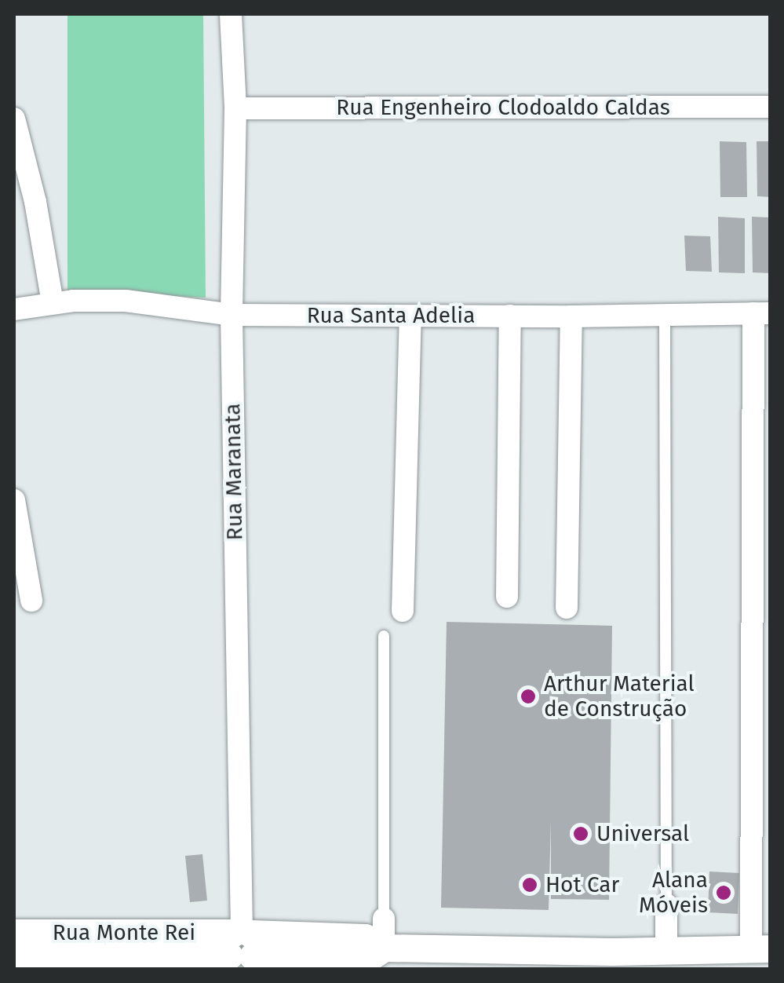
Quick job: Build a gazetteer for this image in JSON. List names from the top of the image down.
{
  "streets": {
    "street": [
      "Rua Engenheiro Clodoaldo Caldas",
      "Rua Santa Adelia",
      "Rua Maranata",
      "Rua Monte Rei"
    ]
  },
  "crossings": [
    ["Rua Engenheiro Clodoaldo Caldas", "Rua Maranata"],
    ["Rua Santa Adelia", "Rua Maranata"],
    ["Rua Maranata", "Rua Monte Rei"]
  ],
  "places": [
    "Arthur Material de Construção",
    "Universal",
    "Hot Car",
    "Alana Móveis"
  ]
}
